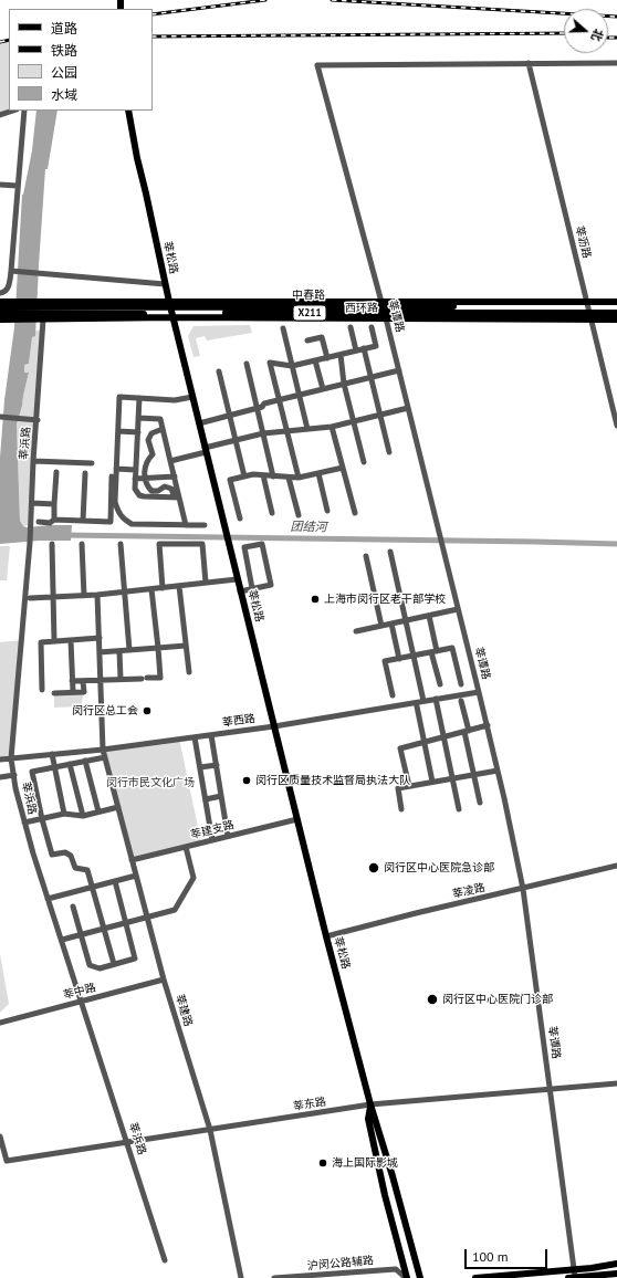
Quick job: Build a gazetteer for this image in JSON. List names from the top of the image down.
{
  "streets": {
    "main road": [
      "莘松路",
      "中春路",
      "西环路",
      "X211"
    ],
    "street": [
      "莘沥路",
      "莘谭路",
      "莘浜路",
      "莘西路",
      "莘建支路",
      "莘凌路",
      "莘中路",
      "莘建路",
      "莘东路",
      "沪闵公路辅路"
    ]
  },
  "crossings": [
    ["莘沥路", "西环路"],
    ["莘沥路", "莘谭路"],
    ["莘松路", "西环路"],
    ["莘松路", "莘西路"],
    ["莘松路", "莘建支路"],
    ["莘松路", "莘凌路"],
    ["莘松路", "莘东路"],
    ["莘松路", "沪闵公路辅路"],
    ["中春路", "西环路"],
    ["西环路", "莘谭路"],
    ["西环路", "莘浜路"],
    ["莘谭路", "莘西路"],
    ["莘谭路", "莘凌路"],
    ["莘谭路", "莘东路"],
    ["莘浜路", "莘西路"],
    ["莘浜路", "莘中路"],
    ["莘浜路", "莘东路"],
    ["莘西路", "莘建路"],
    ["莘建支路", "莘建路"],
    ["莘中路", "莘建路"],
    ["莘建路", "莘东路"]
  ],
  "water": ["团结河"],
  "parks": ["闵行市民文化广场"],
  "places": [
    "上海市闵行区老干部学校",
    "闵行区总工会",
    "闵行区质量技术监督局执法大队",
    "闵行区中心医院急诊部",
    "闵行区中心医院门诊部",
    "海上国际影城"
  ],
  "legend": [
    "道路",
    "铁路",
    "公园",
    "水域"
  ],
  "scale_bar": "100 m",
  "north": "right"
}
